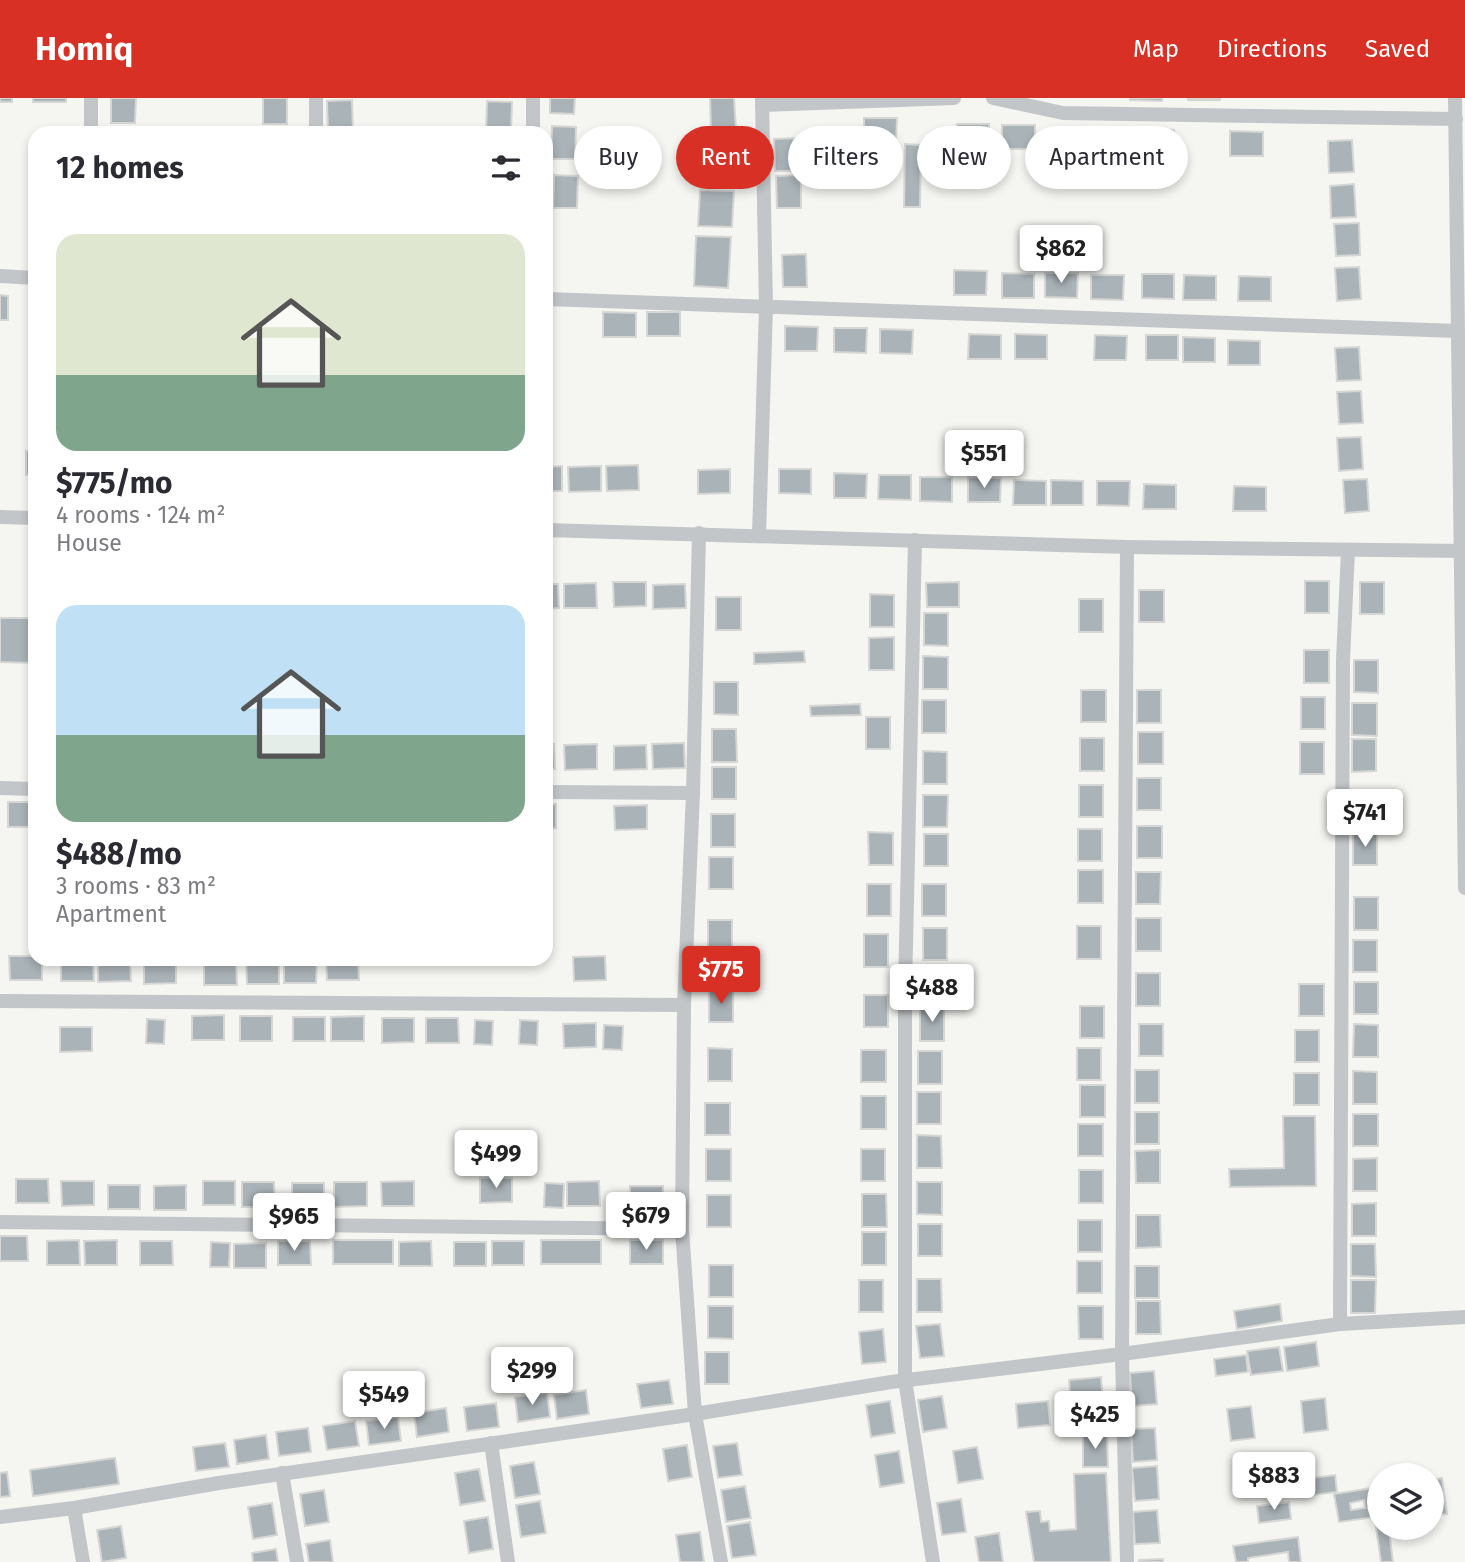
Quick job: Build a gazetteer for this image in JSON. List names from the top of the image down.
{
  "page": {
    "header": "Homiq",
    "nav": ["Map", "Directions", "Saved"],
    "chip": [
      "Buy",
      "Rent",
      "Filters",
      "New",
      "Apartment"
    ],
    "heading": "12 homes",
    "list": [
      {
        "name": "$775/mo",
        "note": "4 rooms · 124 m² · House"
      },
      {
        "name": "$488/mo",
        "note": "3 rooms · 83 m² · Apartment"
      }
    ],
    "price": [
      "$862",
      "$551",
      "$741",
      "$775",
      "$488",
      "$499",
      "$679",
      "$965",
      "$299",
      "$549",
      "$425",
      "$883"
    ]
  }
}
